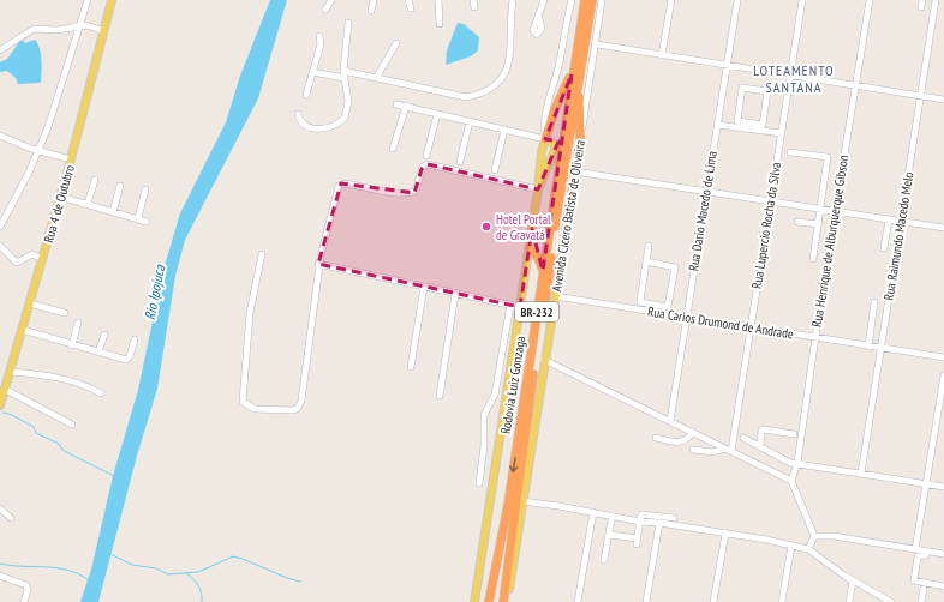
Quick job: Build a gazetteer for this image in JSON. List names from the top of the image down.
{
  "streets": {
    "highway": ["BR-232", "Rodovia Luiz Gonzaga"],
    "main road": ["Rua 4 de Outubro", "Avenida Cicero Batista de Oliveira"],
    "street": [
      "Rua Dario Macedo de Lima",
      "Rua Lupercio Rocha da Silva",
      "Rua Raimundo Macedo Melo",
      "Rua Henrique de Alburquerque Gibson",
      "Rua Carios Drumond de Andrade"
    ]
  },
  "crossings": [
    ["Rua Dario Macedo de Lima", "Rua Carios Drumond de Andrade"],
    ["Avenida Cicero Batista de Oliveira", "Rua Carios Drumond de Andrade"],
    ["Rua Lupercio Rocha da Silva", "Rua Carios Drumond de Andrade"],
    ["Rua Raimundo Macedo Melo", "Rua Carios Drumond de Andrade"],
    ["Rua Henrique de Alburquerque Gibson", "Rua Carios Drumond de Andrade"]
  ],
  "districts": ["LOTEAMENTO SANTANA"],
  "water": ["Rio Ipojuca"],
  "places": ["Hotel Portal de Gravatá"]
}
